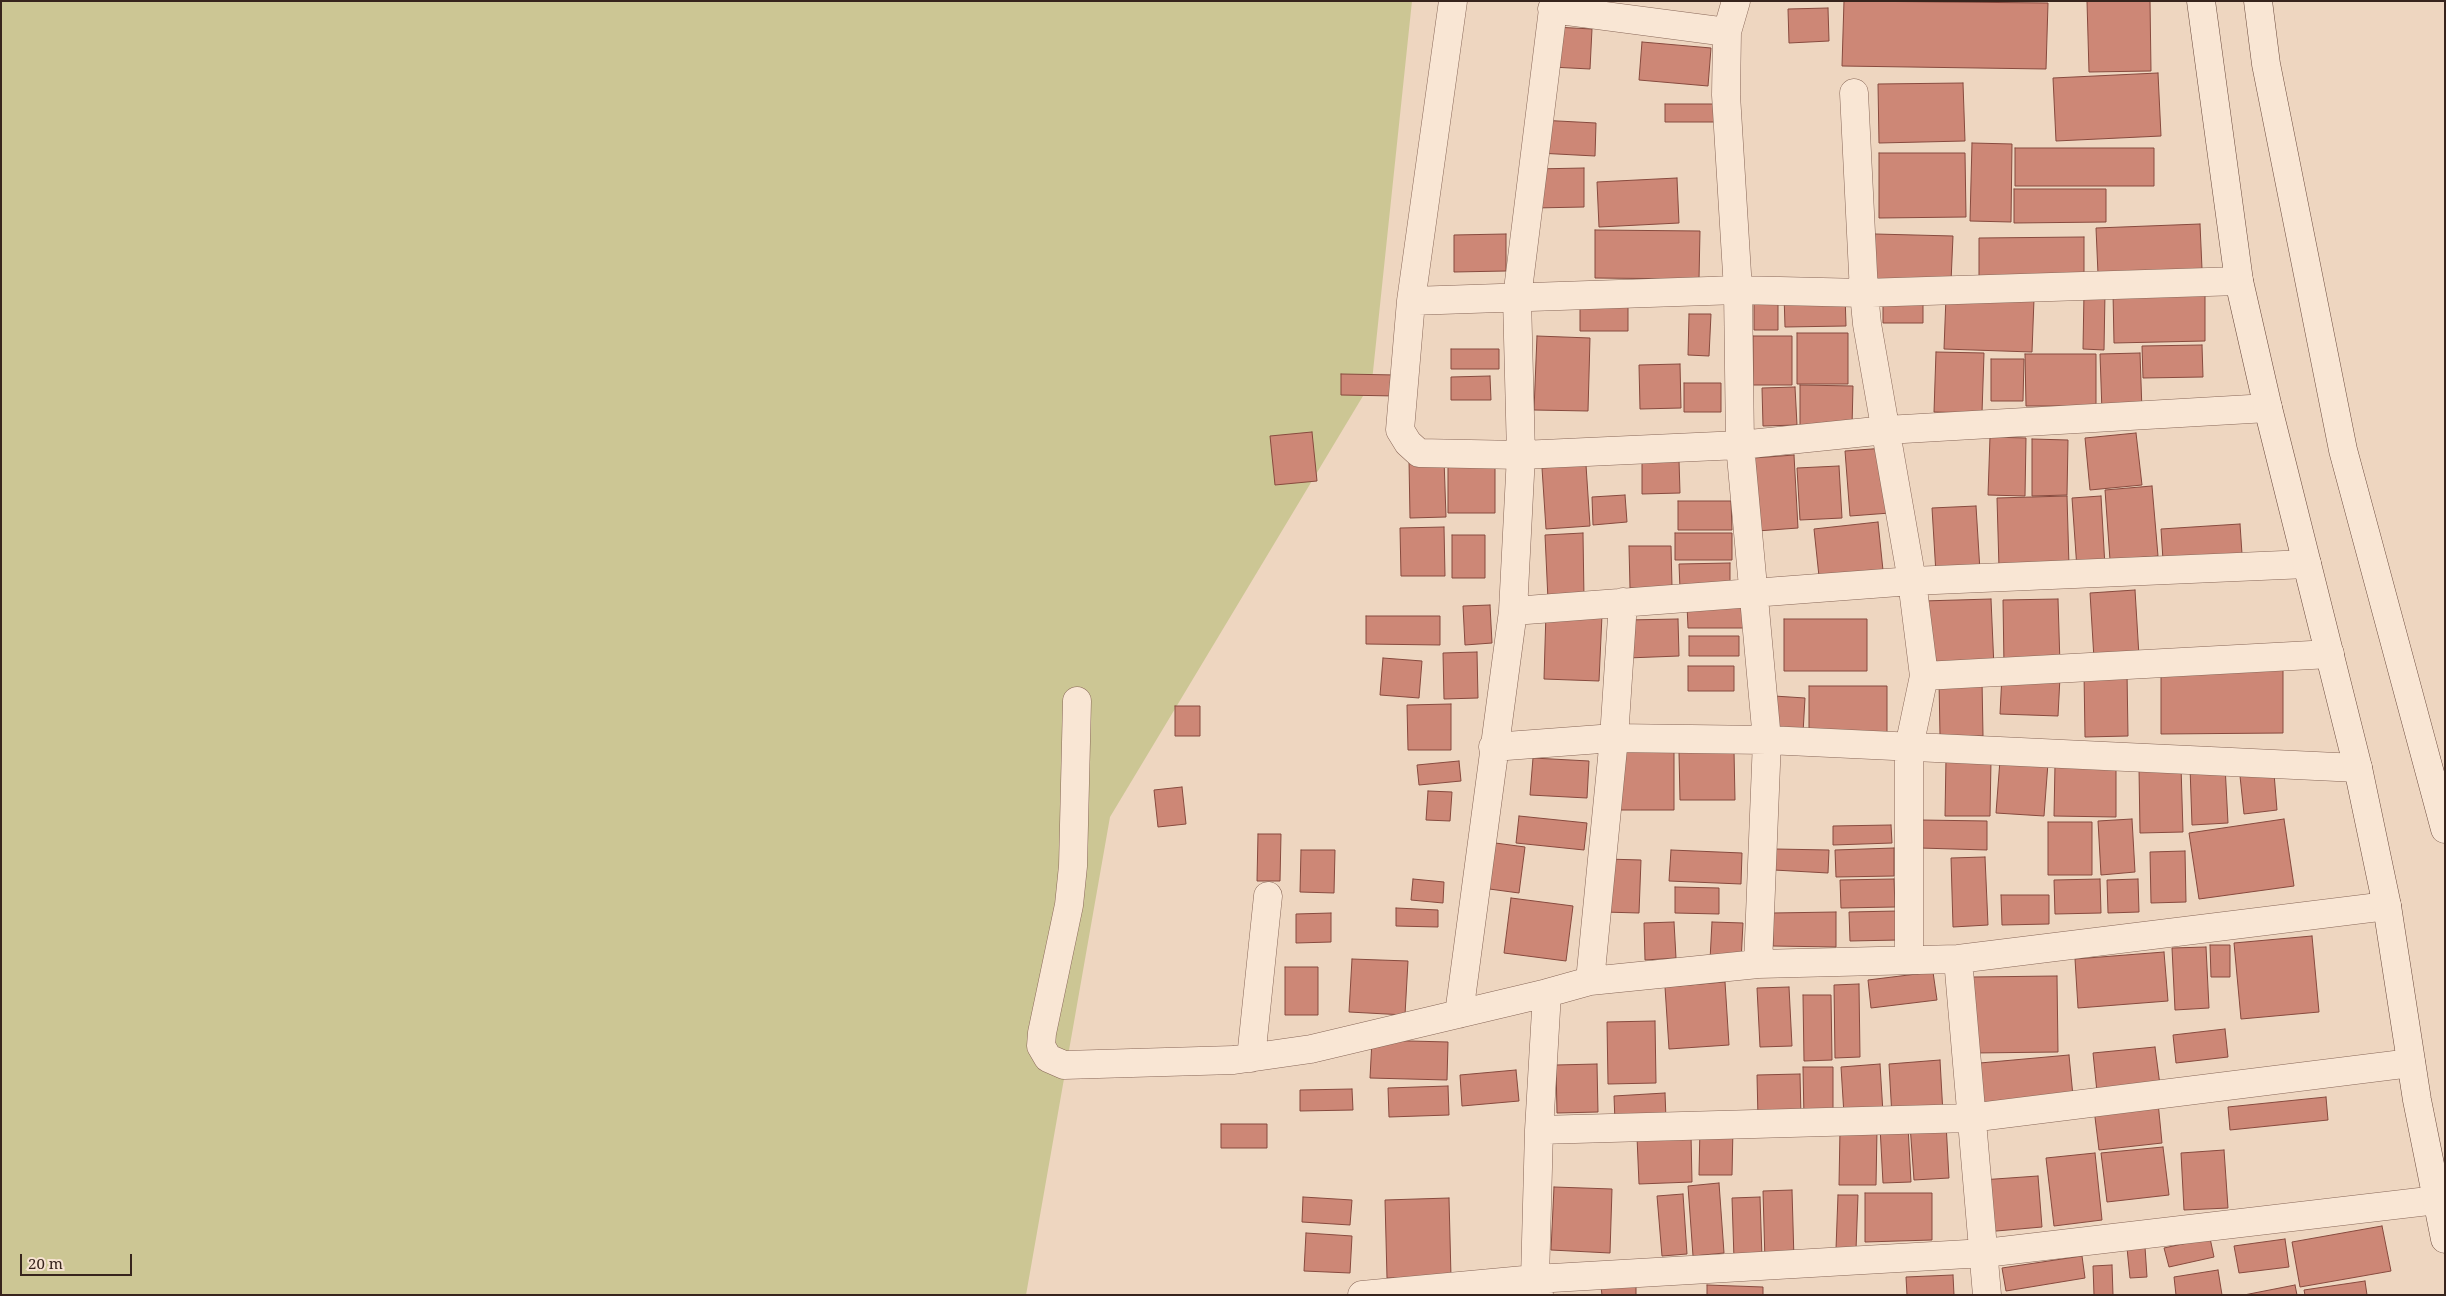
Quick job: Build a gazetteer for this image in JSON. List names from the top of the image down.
{
  "scale_bar": "20 m"
}
